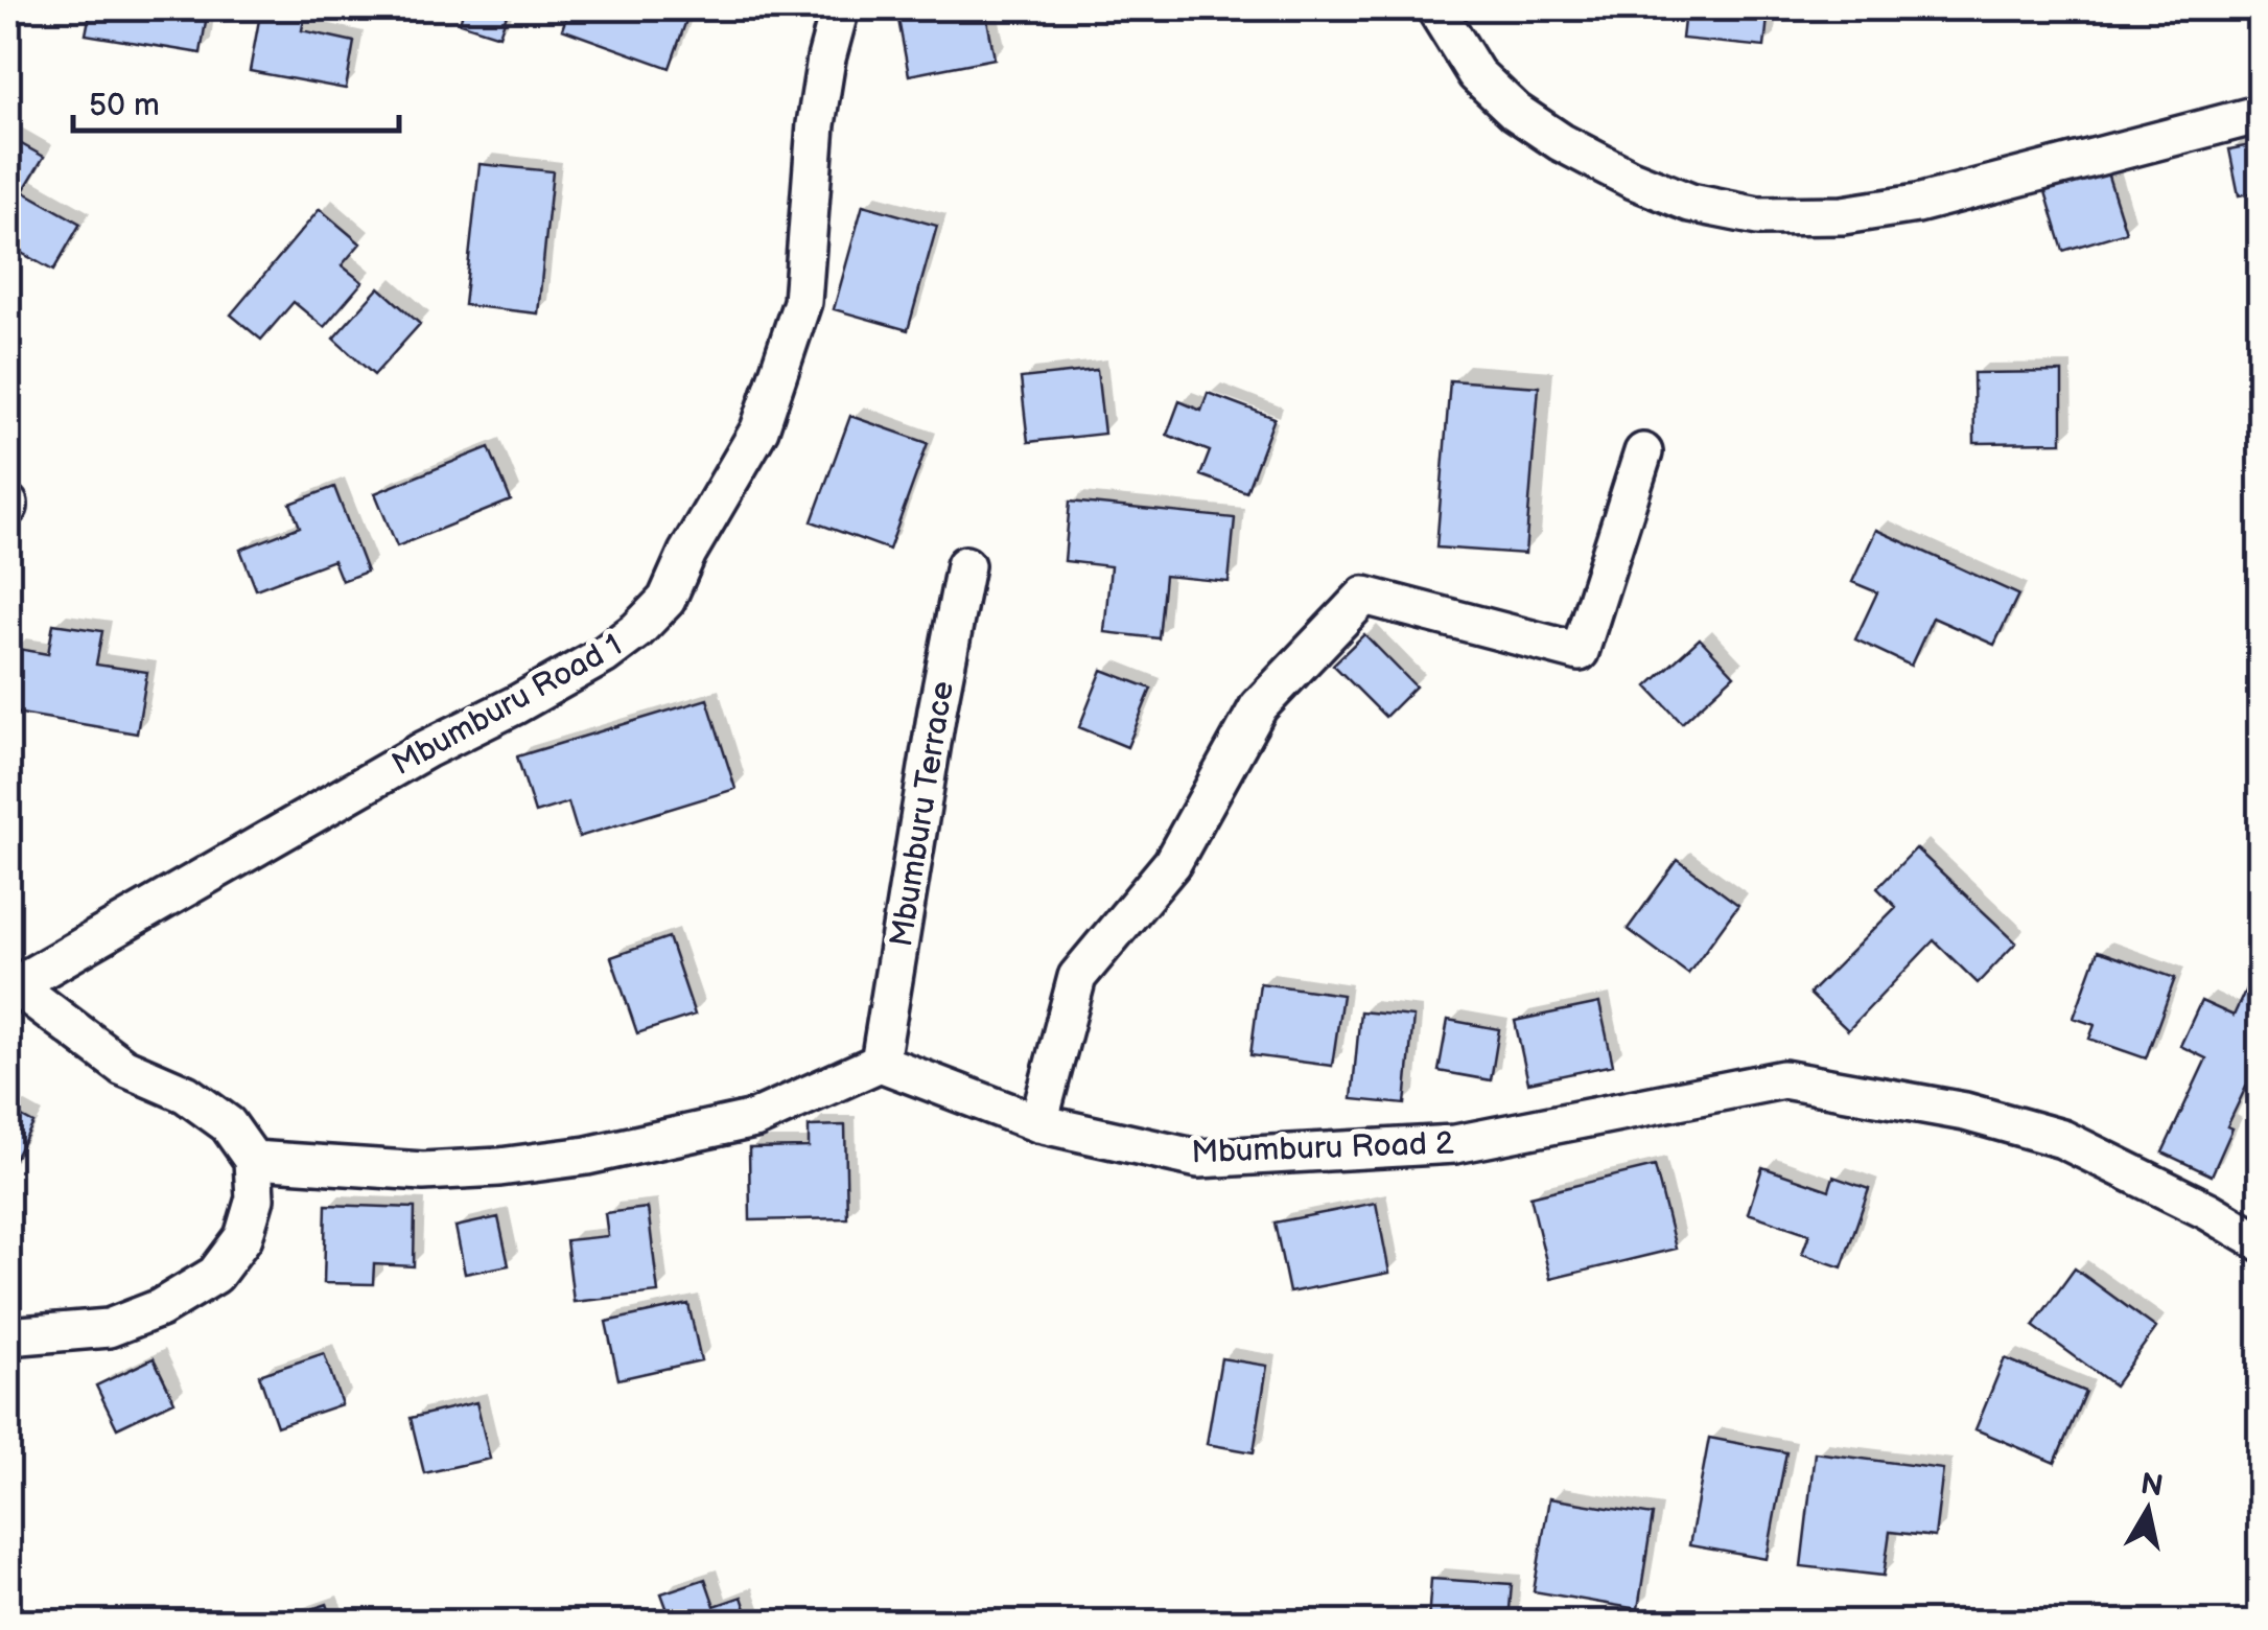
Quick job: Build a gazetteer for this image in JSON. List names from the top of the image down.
{
  "streets": {
    "street": ["Mbumburu Road 1", "Mbumburu Terrace", "Mbumburu Road 2"]
  },
  "crossings": [
    ["Mbumburu Terrace", "Mbumburu Road 2"]
  ],
  "scale_bar": "50 m",
  "north": "top"
}
